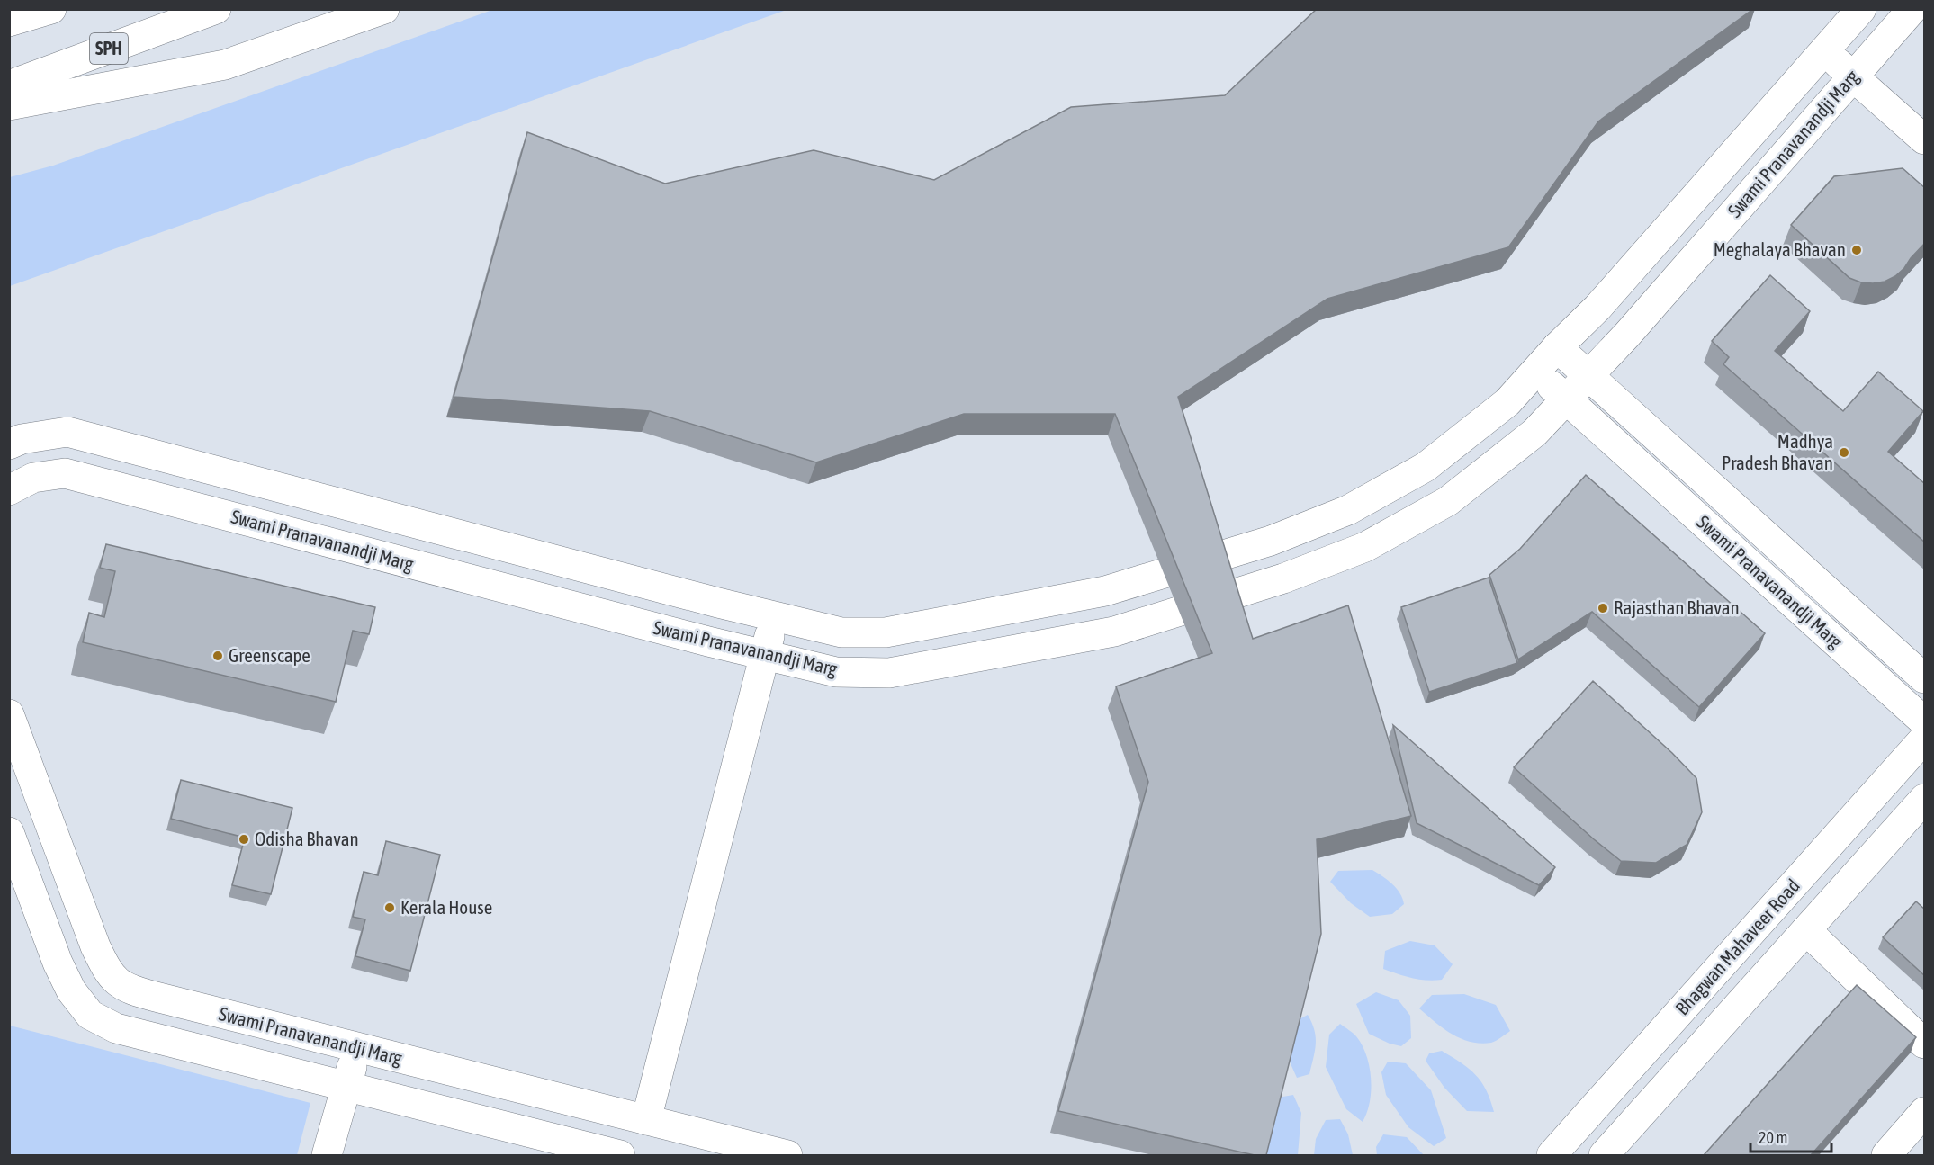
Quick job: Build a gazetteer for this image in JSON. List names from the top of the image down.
{
  "streets": {
    "main road": ["SPH", "Swami Pranavanandji Marg", "Bhagwan Mahaveer Road"]
  },
  "places": [
    "Meghalaya Bhavan",
    "Madhya Pradesh Bhavan",
    "Rajasthan Bhavan",
    "Greenscape",
    "Odisha Bhavan",
    "Kerala House"
  ],
  "scale_bar": "20 m"
}
